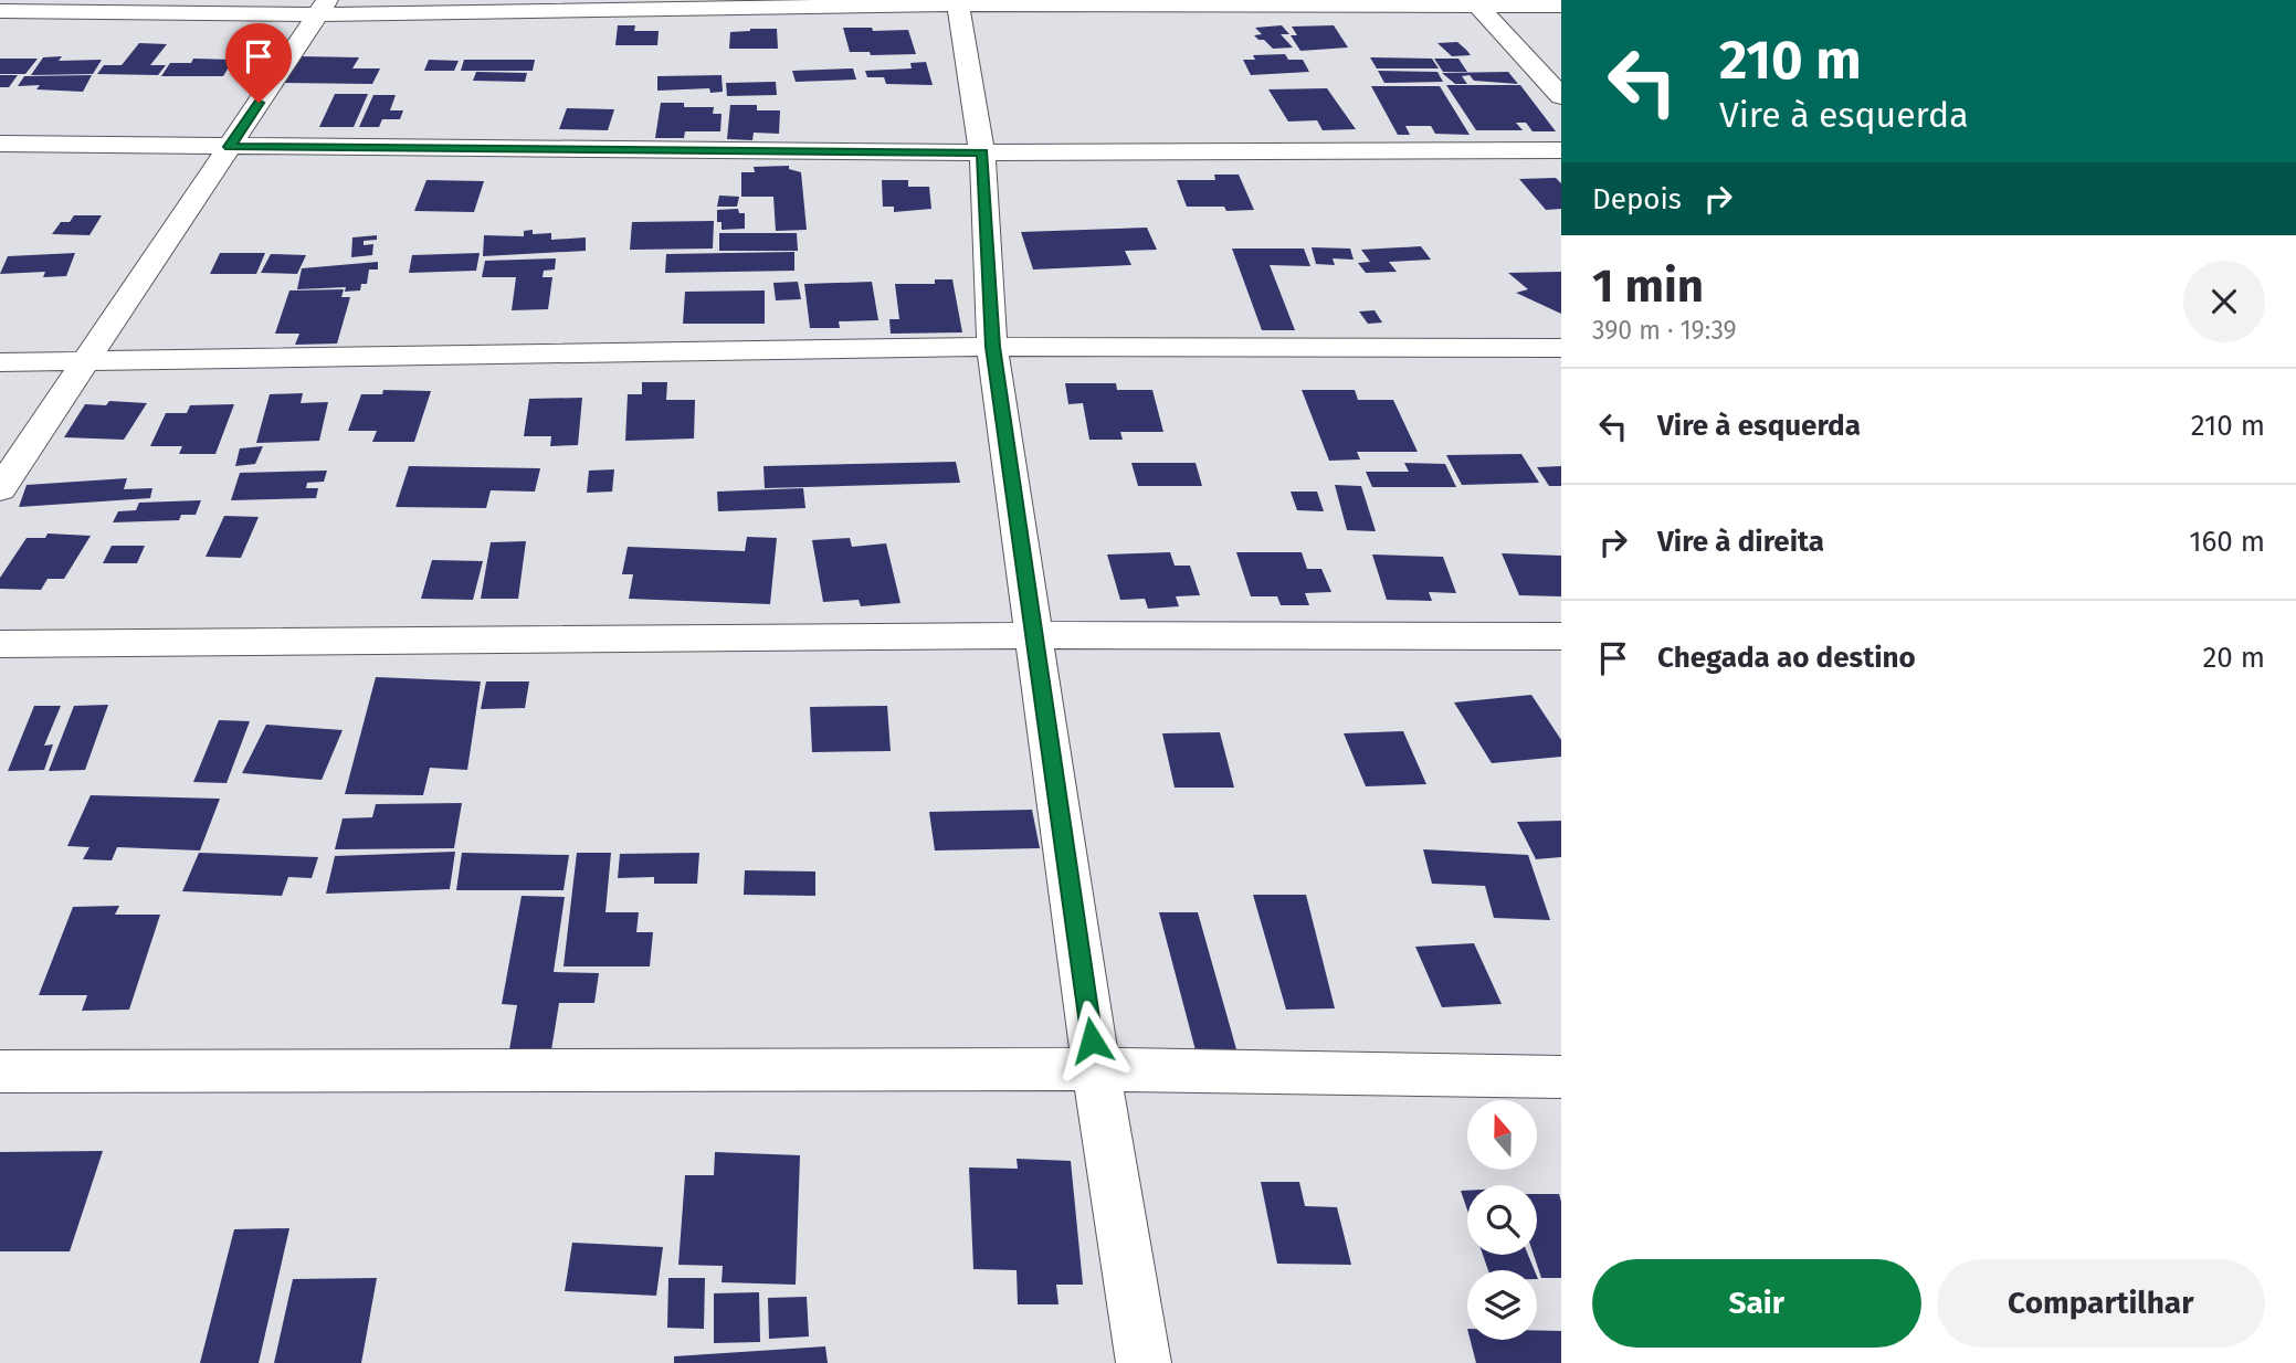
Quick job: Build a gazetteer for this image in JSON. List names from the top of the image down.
{
  "north": "top",
  "page": {
    "turn": ["210 m", "Vire à esquerda"],
    "then": "Depois",
    "heading": ["1 min", "390 m · 19:39"],
    "list": [
      {
        "name": "Vire à esquerda",
        "value": "210 m"
      },
      {
        "name": "Vire à direita",
        "value": "160 m"
      },
      {
        "name": "Chegada ao destino",
        "value": "20 m"
      }
    ],
    "buttons": ["Sair", "Compartilhar"]
  }
}
